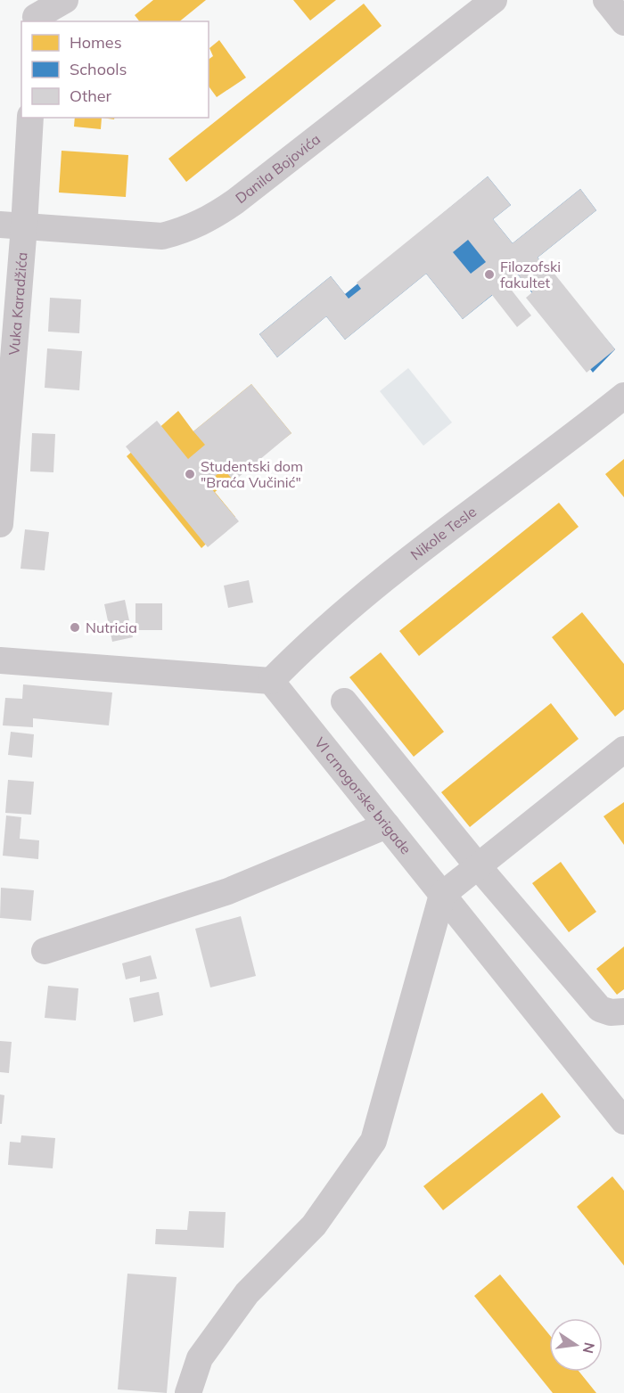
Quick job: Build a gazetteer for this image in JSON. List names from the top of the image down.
{
  "streets": {
    "street": [
      "Danila Bojovića",
      "Vuka Karadžića",
      "Nikole Tesle",
      "VI crnogorske brigade"
    ]
  },
  "crossings": [
    ["Danila Bojovića", "Vuka Karadžića"],
    ["Nikole Tesle", "VI crnogorske brigade"]
  ],
  "places": ["Filozofski fakultet", "Studentski dom \"Braća Vučinić\"", "Nutricia"],
  "legend": ["Homes", "Schools", "Other"],
  "north": "right"
}
